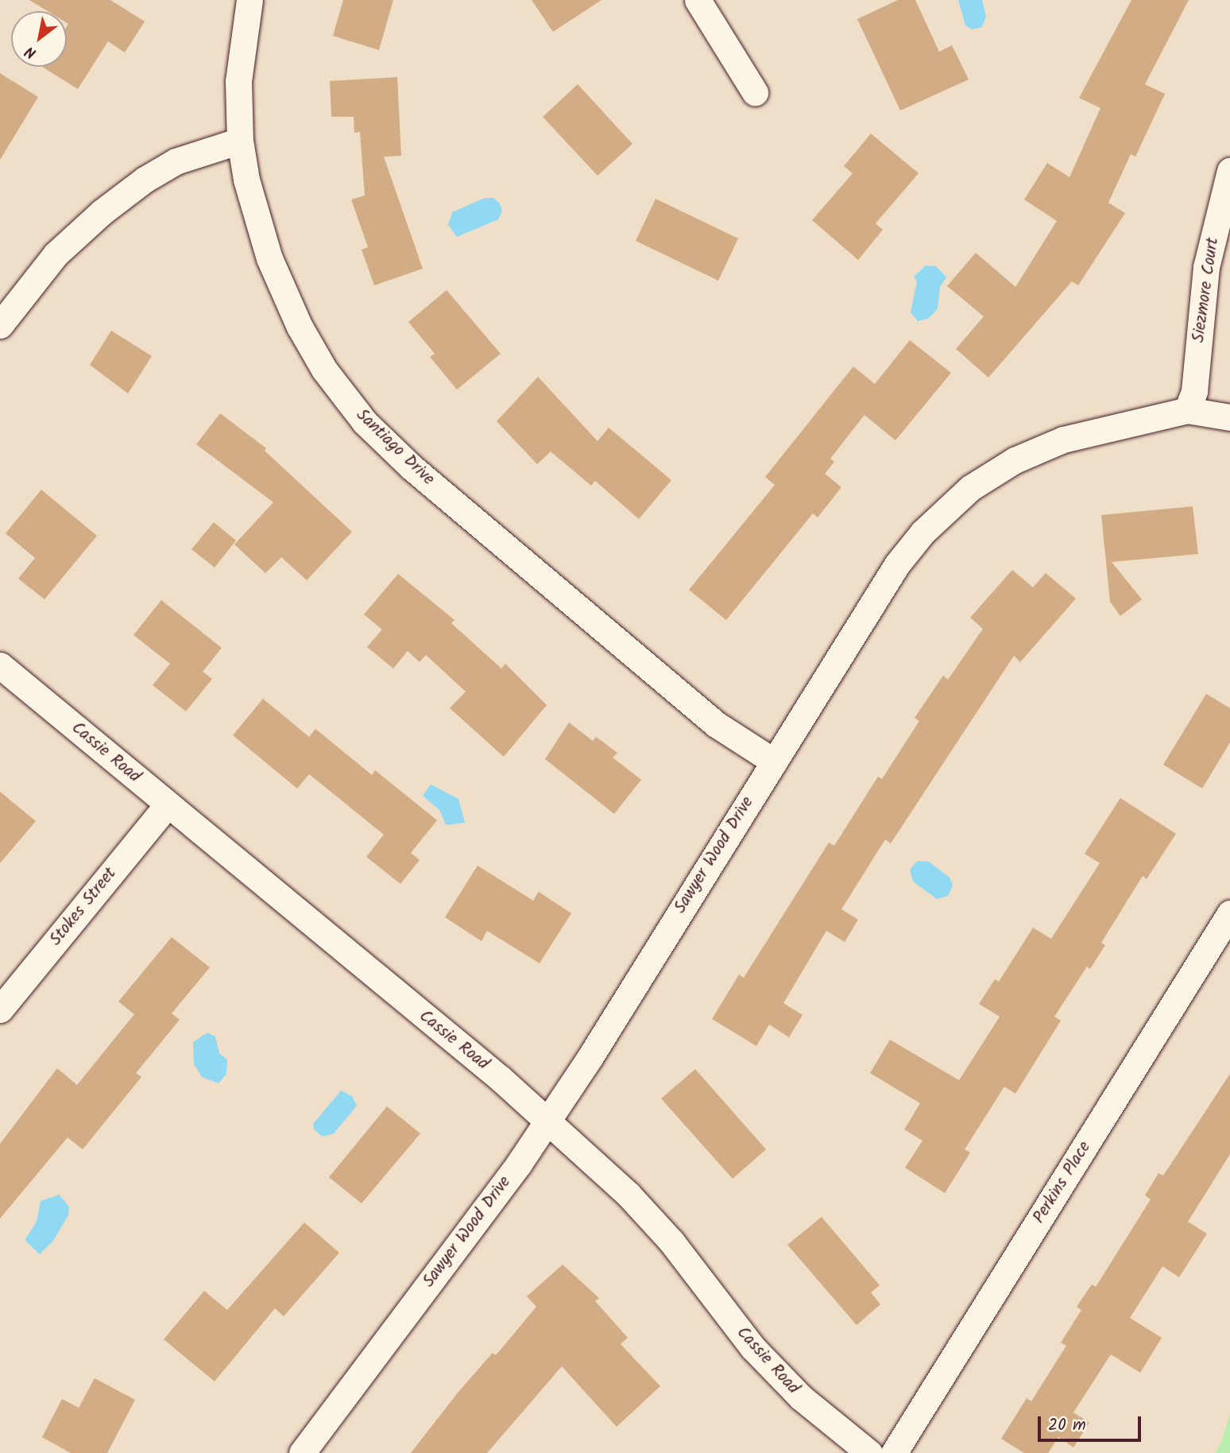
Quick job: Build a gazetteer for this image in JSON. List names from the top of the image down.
{
  "streets": {
    "street": [
      "Siezmore Court",
      "Santiago Drive",
      "Cassie Road",
      "Sawyer Wood Drive",
      "Stokes Street",
      "Perkins Place"
    ]
  },
  "crossings": [
    ["Siezmore Court", "Sawyer Wood Drive"],
    ["Santiago Drive", "Sawyer Wood Drive"],
    ["Cassie Road", "Sawyer Wood Drive"],
    ["Cassie Road", "Stokes Street"]
  ],
  "scale_bar": "20 m",
  "north": "bottom left"
}
